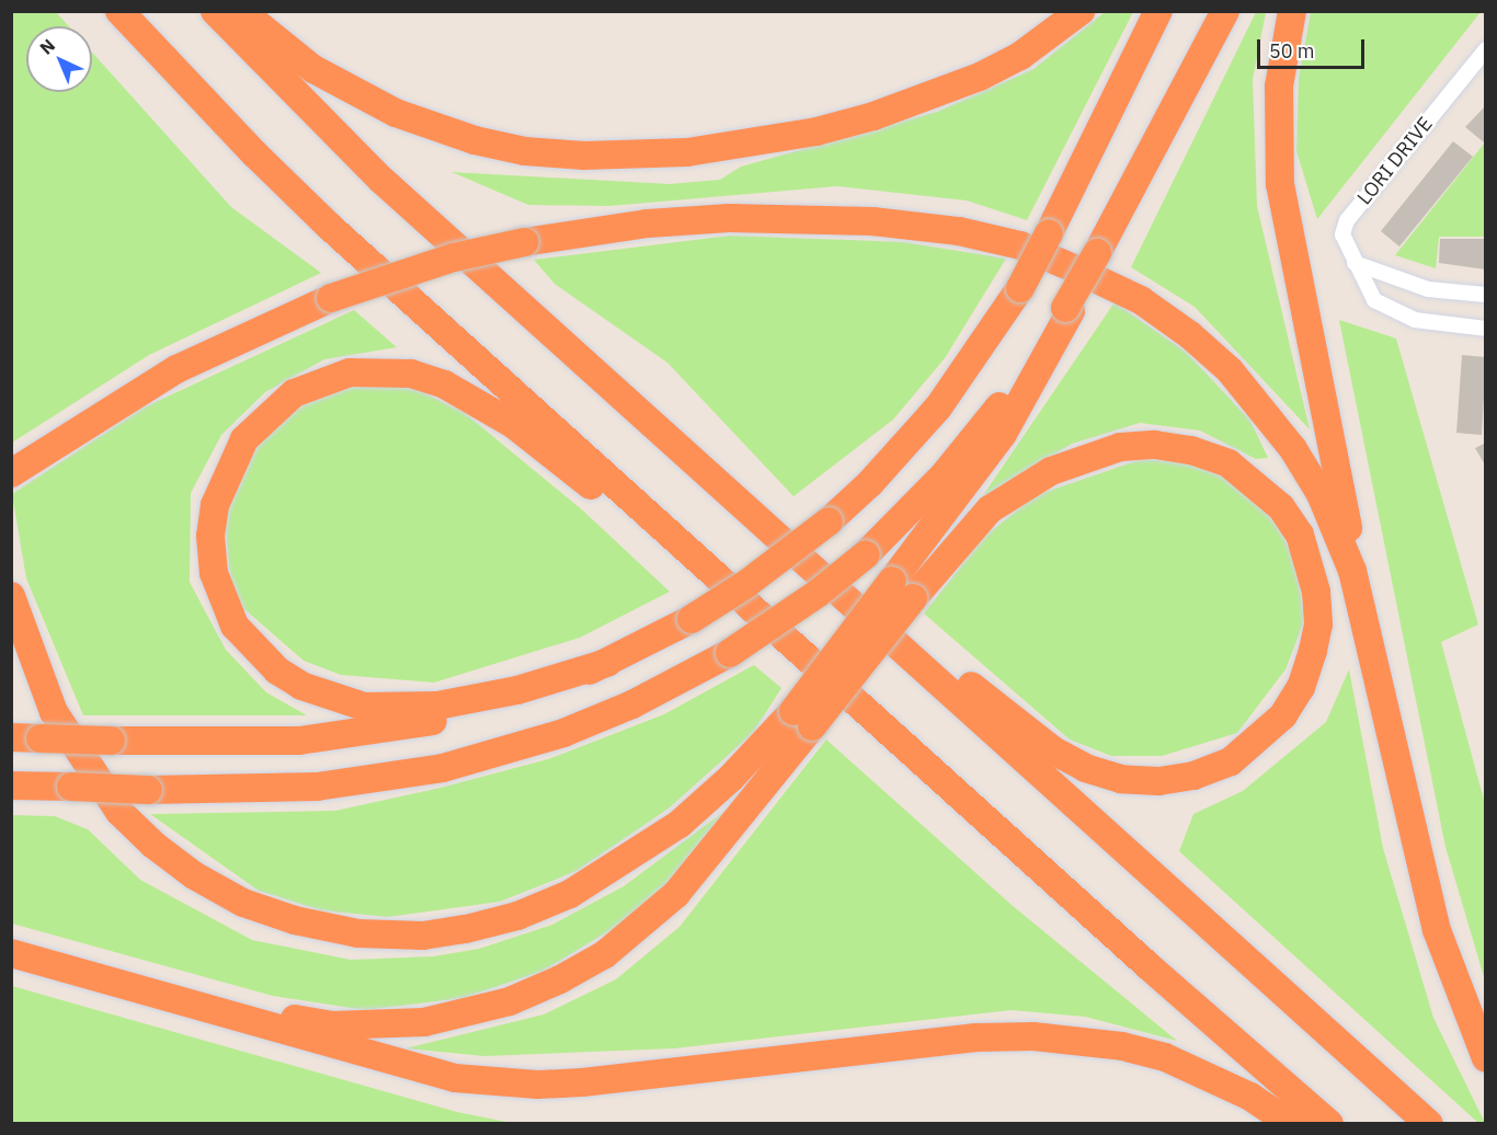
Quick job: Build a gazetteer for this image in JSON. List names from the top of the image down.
{
  "streets": {
    "street": ["LORI DRIVE"]
  },
  "scale_bar": "50 m",
  "north": "top left"
}
